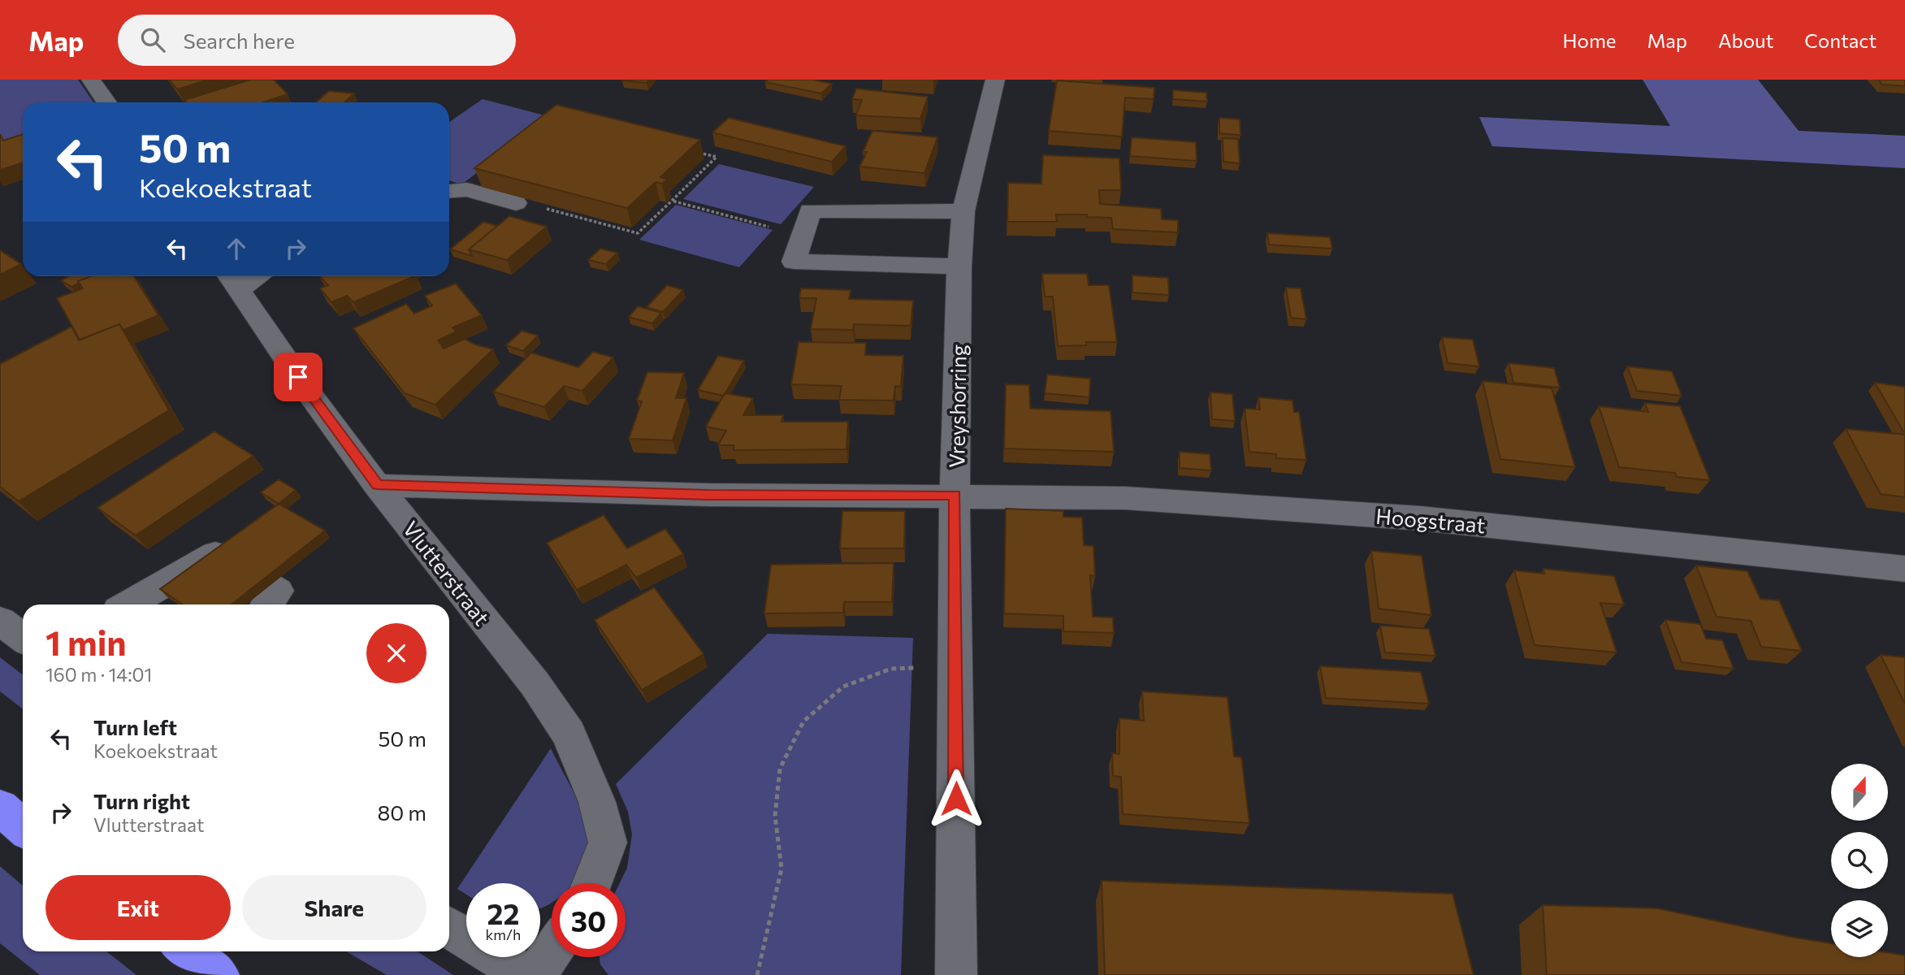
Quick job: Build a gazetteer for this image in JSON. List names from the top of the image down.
{
  "streets": {
    "street": ["Vreyshorring", "Hoogstraat", "Vlutterstraat"]
  },
  "crossings": [
    ["Vreyshorring", "Hoogstraat"],
    ["Hoogstraat", "Vlutterstraat"]
  ],
  "north": "top",
  "page": {
    "header": "Map",
    "search": "Search here",
    "nav": [
      "Home",
      "Map",
      "About",
      "Contact"
    ],
    "turn": ["50 m", "Koekoekstraat"],
    "heading": ["1 min", "160 m · 14:01"],
    "list": [
      {
        "name": "Turn left",
        "note": "Koekoekstraat",
        "value": "50 m"
      },
      {
        "name": "Turn right",
        "note": "Vlutterstraat",
        "value": "80 m"
      }
    ],
    "buttons": ["Exit", "Share"],
    "speed": "22 km/h",
    "limit": "30"
  }
}
